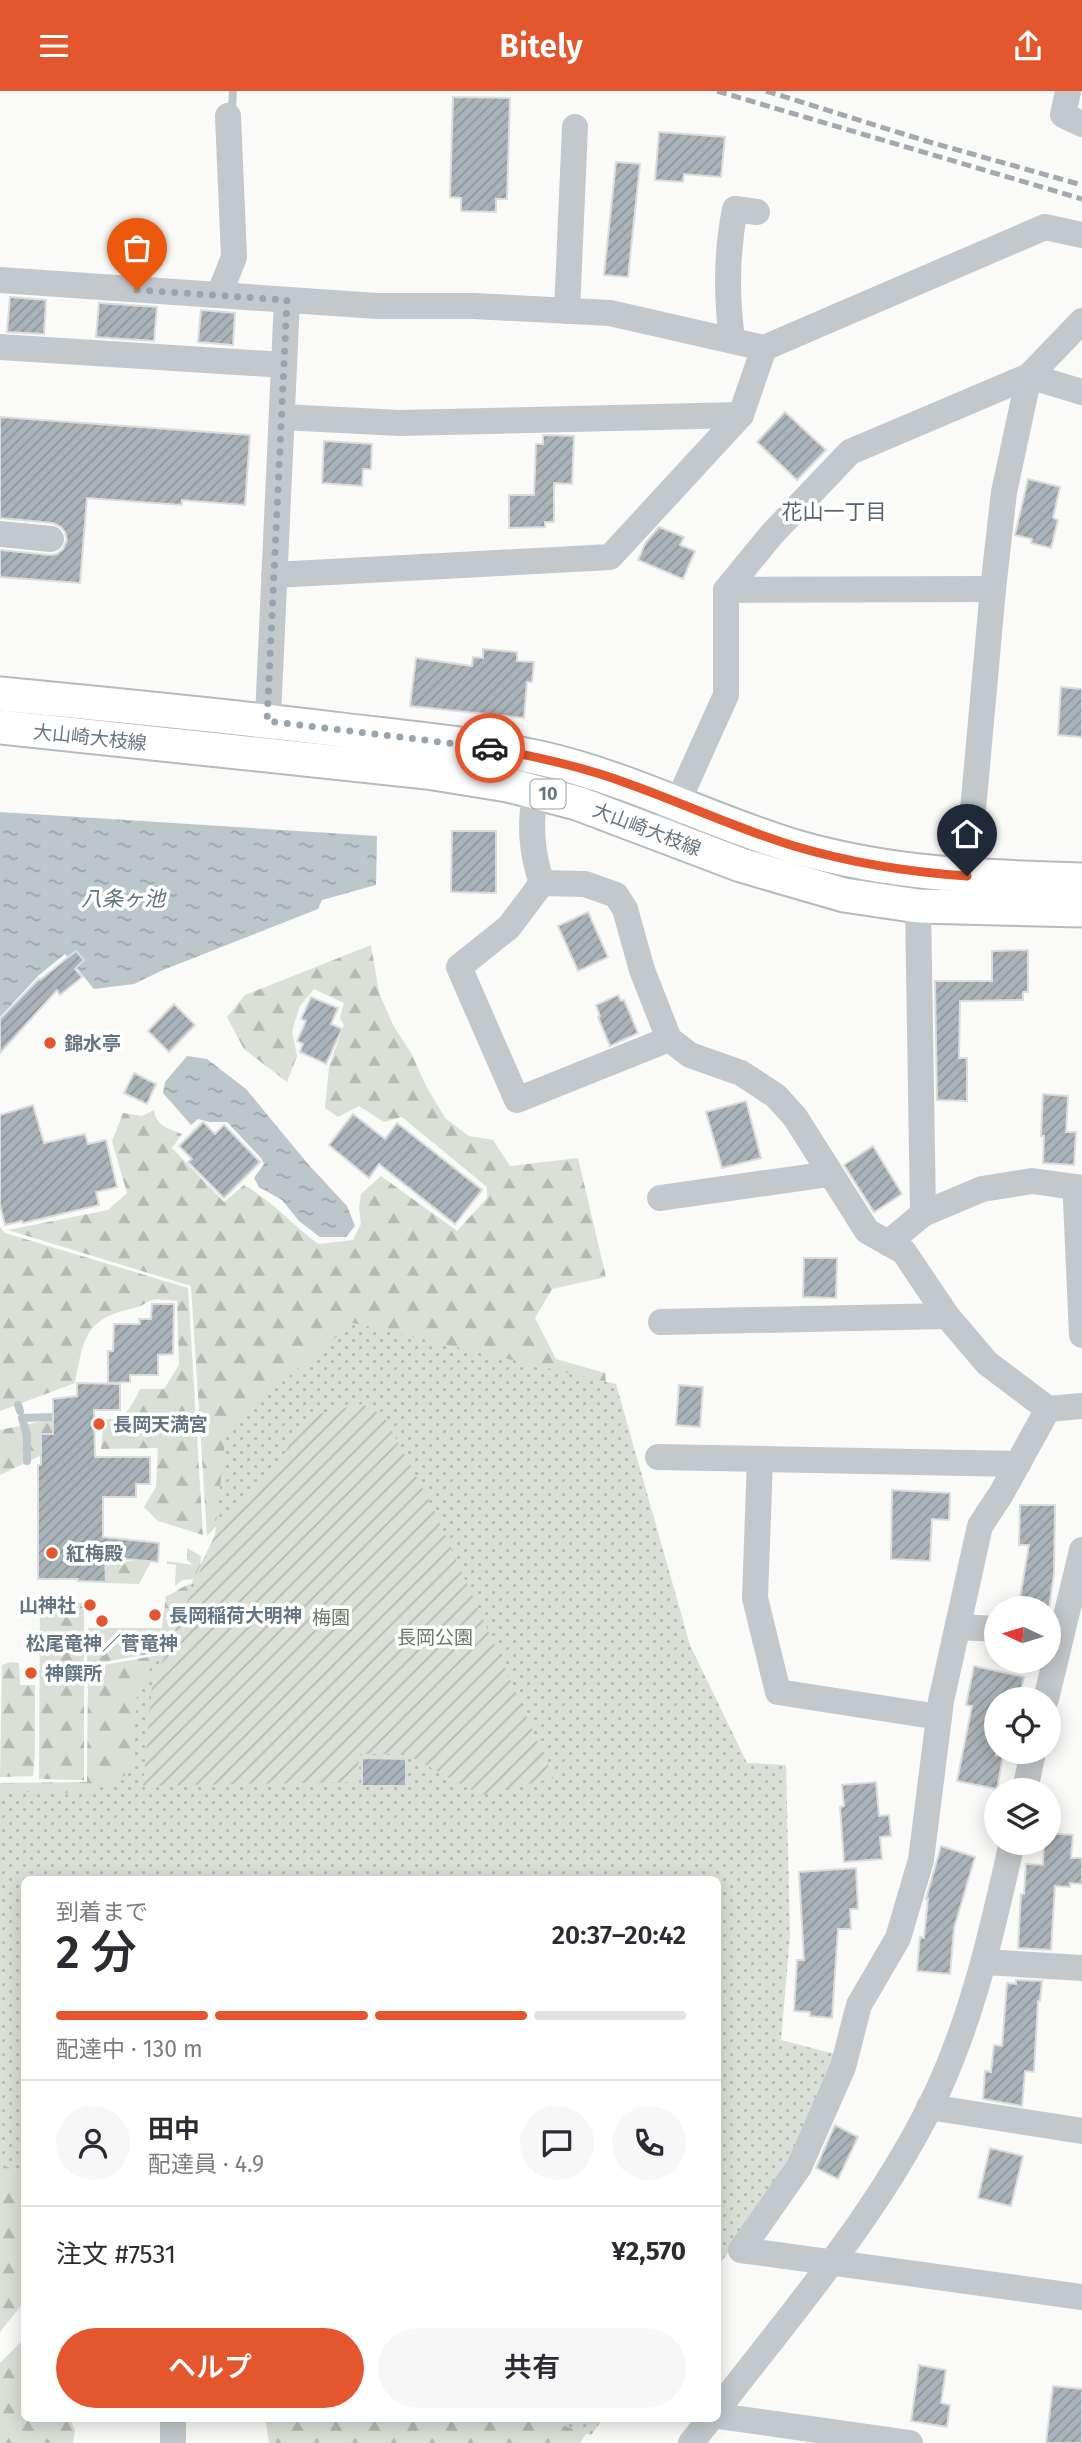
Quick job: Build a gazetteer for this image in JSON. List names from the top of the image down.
{
  "streets": {
    "main road": ["大山崎大枝線", "10"]
  },
  "districts": ["花山一丁目"],
  "water": ["八条ヶ池"],
  "parks": ["梅園", "長岡公園"],
  "places": [
    "錦水亭",
    "長岡天満宮",
    "紅梅殿",
    "山神社",
    "長岡稲荷大明神",
    "松尾竜神／菅竜神",
    "神饌所"
  ],
  "north": "left",
  "page": {
    "header": "Bitely",
    "heading": ["2 分", "到着まで", "20:37–20:42"],
    "panel": [
      "田中",
      "配達員 · 4.9",
      "注文 #7531",
      "¥2,570"
    ],
    "bar": "配達中 · 130 m",
    "buttons": ["ヘルプ", "共有"]
  }
}
